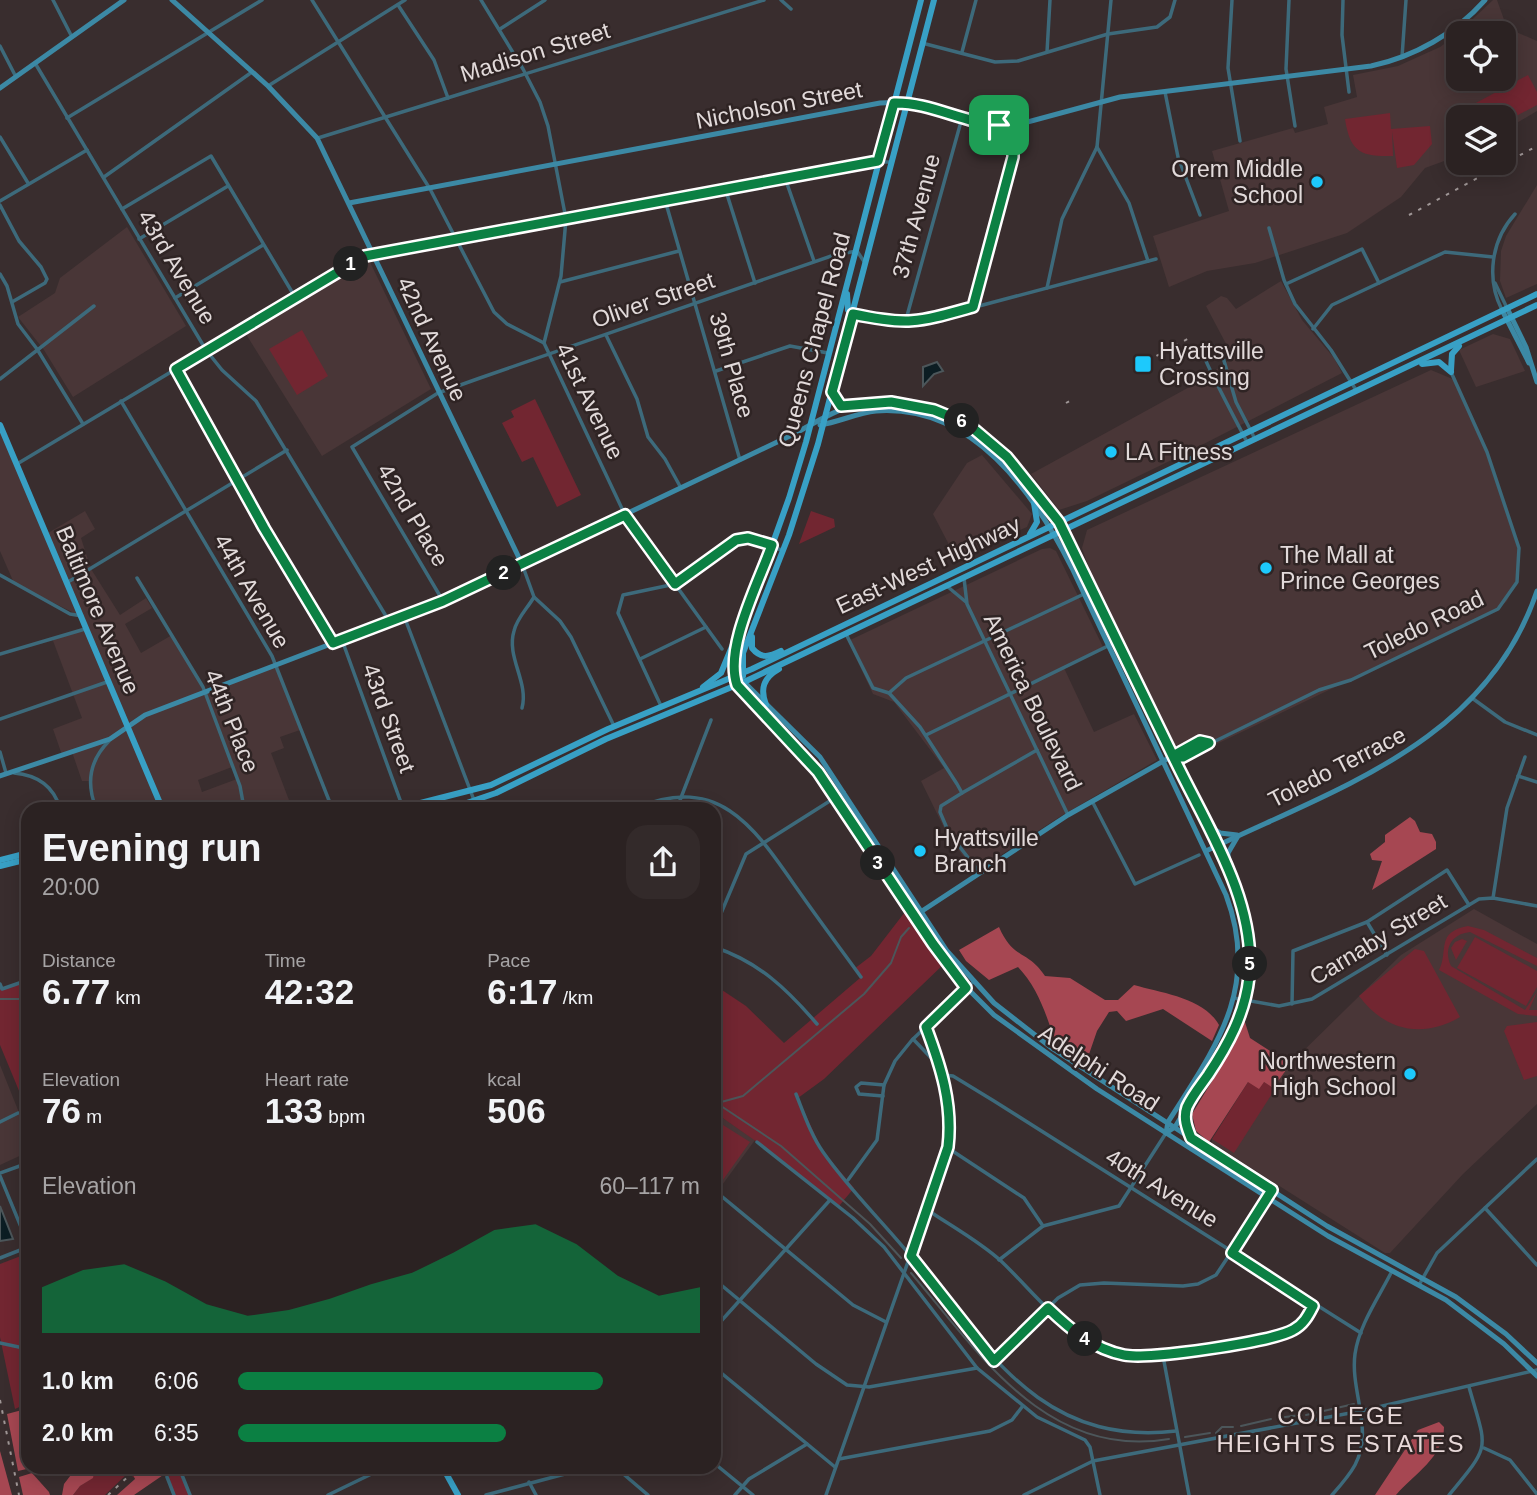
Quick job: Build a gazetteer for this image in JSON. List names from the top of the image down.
{
  "streets": {
    "main road": [
      "Nicholson Street",
      "42nd Avenue",
      "Queens Chapel Road",
      "East-West Highway",
      "Baltimore Avenue",
      "Toledo Road",
      "Toledo Terrace",
      "Adelphi Road"
    ],
    "street": [
      "Madison Street",
      "37th Avenue",
      "43rd Avenue",
      "Oliver Street",
      "39th Place",
      "41st Avenue",
      "42nd Place",
      "44th Avenue",
      "America Boulevard",
      "43rd Street",
      "44th Place",
      "Carnaby Street",
      "40th Avenue"
    ]
  },
  "crossings": [
    ["Madison Street", "42nd Avenue"],
    ["Madison Street", "41st Avenue"],
    ["Nicholson Street", "37th Avenue"],
    ["Nicholson Street", "42nd Avenue"],
    ["Nicholson Street", "Queens Chapel Road"],
    ["Nicholson Street", "41st Avenue"],
    ["Oliver Street", "42nd Avenue"],
    ["Oliver Street", "Queens Chapel Road"],
    ["Oliver Street", "39th Place"],
    ["Oliver Street", "41st Avenue"],
    ["Oliver Street", "42nd Place"],
    ["42nd Avenue", "East-West Highway"],
    ["Queens Chapel Road", "East-West Highway"],
    ["Queens Chapel Road", "Adelphi Road"],
    ["East-West Highway", "America Boulevard"],
    ["East-West Highway", "Adelphi Road"],
    ["Toledo Road", "America Boulevard"],
    ["Toledo Road", "Adelphi Road"]
  ],
  "districts": ["COLLEGE HEIGHTS ESTATES"],
  "places": {
    "other": [
      "Orem Middle School",
      "LA Fitness",
      "The Mall at Prince Georges",
      "Hyattsville Branch",
      "Northwestern High School"
    ],
    "transit": ["Hyattsville Crossing"]
  },
  "page": {
    "pins": [
      "1",
      "6",
      "2",
      "3",
      "5",
      "4"
    ],
    "heading": ["Evening run", "20:00"],
    "stats": [
      ["Distance", "6.77 km"],
      ["Time", "42:32"],
      ["Pace", "6:17 /km"],
      ["Elevation", "76 m"],
      ["Heart rate", "133 bpm"],
      ["kcal", "506"]
    ],
    "chart": ["Elevation", "60–117 m"],
    "list": [
      {
        "name": "1.0 km",
        "note": "6:06"
      },
      {
        "name": "2.0 km",
        "note": "6:35"
      }
    ]
  }
}
